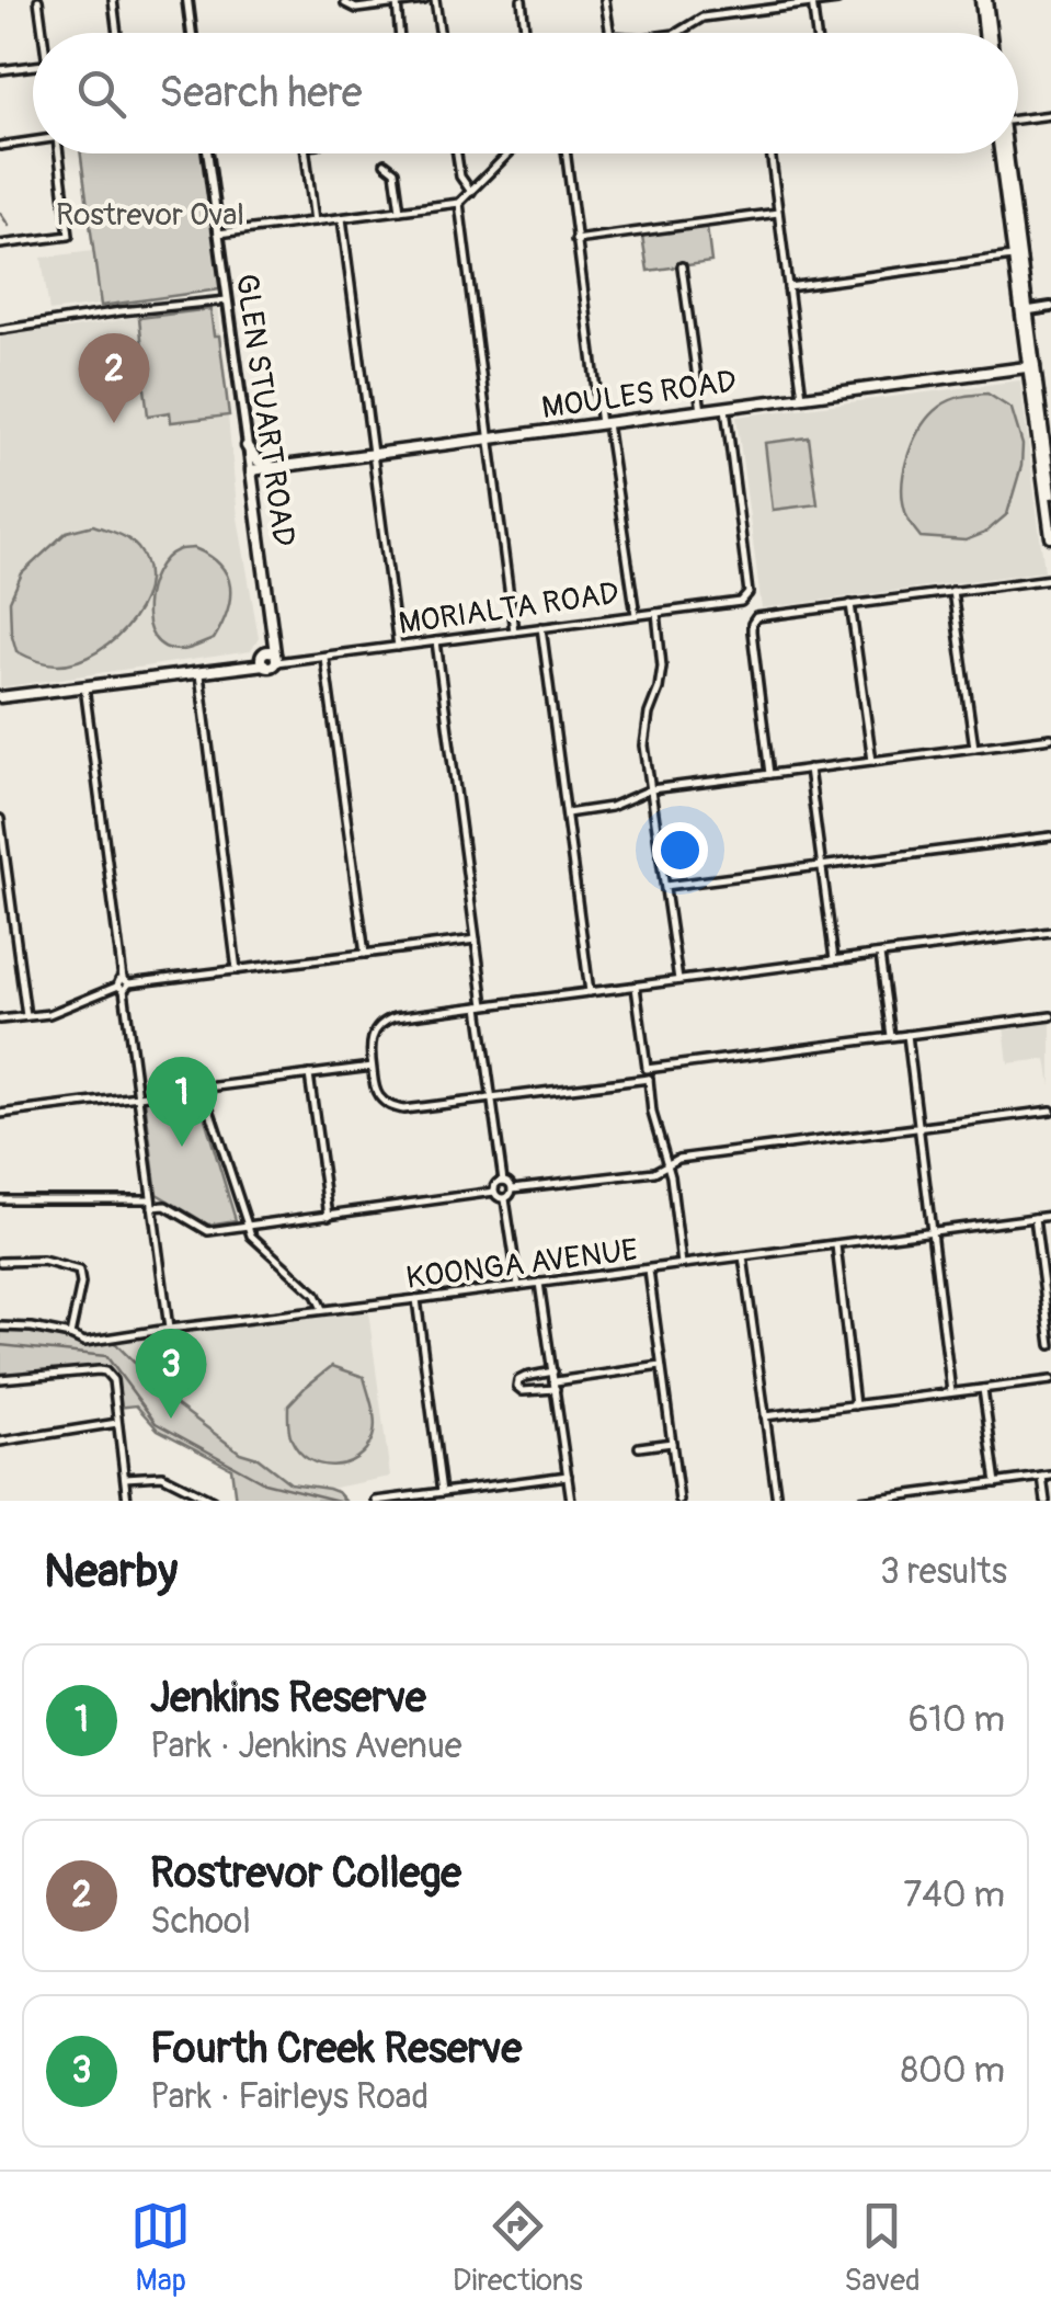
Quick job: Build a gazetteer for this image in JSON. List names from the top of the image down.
{
  "streets": {
    "main road": ["MOULES ROAD", "GLEN STUART ROAD", "MORIALTA ROAD"],
    "street": ["KOONGA AVENUE"]
  },
  "crossings": [
    ["MOULES ROAD", "GLEN STUART ROAD"],
    ["MOULES ROAD", "MORIALTA ROAD"],
    ["GLEN STUART ROAD", "MORIALTA ROAD"]
  ],
  "parks": ["Rostrevor Oval"],
  "page": {
    "search": "Search here",
    "pins": ["2", "1", "3"],
    "heading": ["Nearby", "3 results"],
    "list": [
      {
        "mark": "1",
        "name": "Jenkins Reserve",
        "note": "Park · Jenkins Avenue",
        "value": "610 m"
      },
      {
        "mark": "2",
        "name": "Rostrevor College",
        "note": "School",
        "value": "740 m"
      },
      {
        "mark": "3",
        "name": "Fourth Creek Reserve",
        "note": "Park · Fairleys Road",
        "value": "800 m"
      }
    ],
    "nav": ["Map", "Directions", "Saved"]
  }
}
